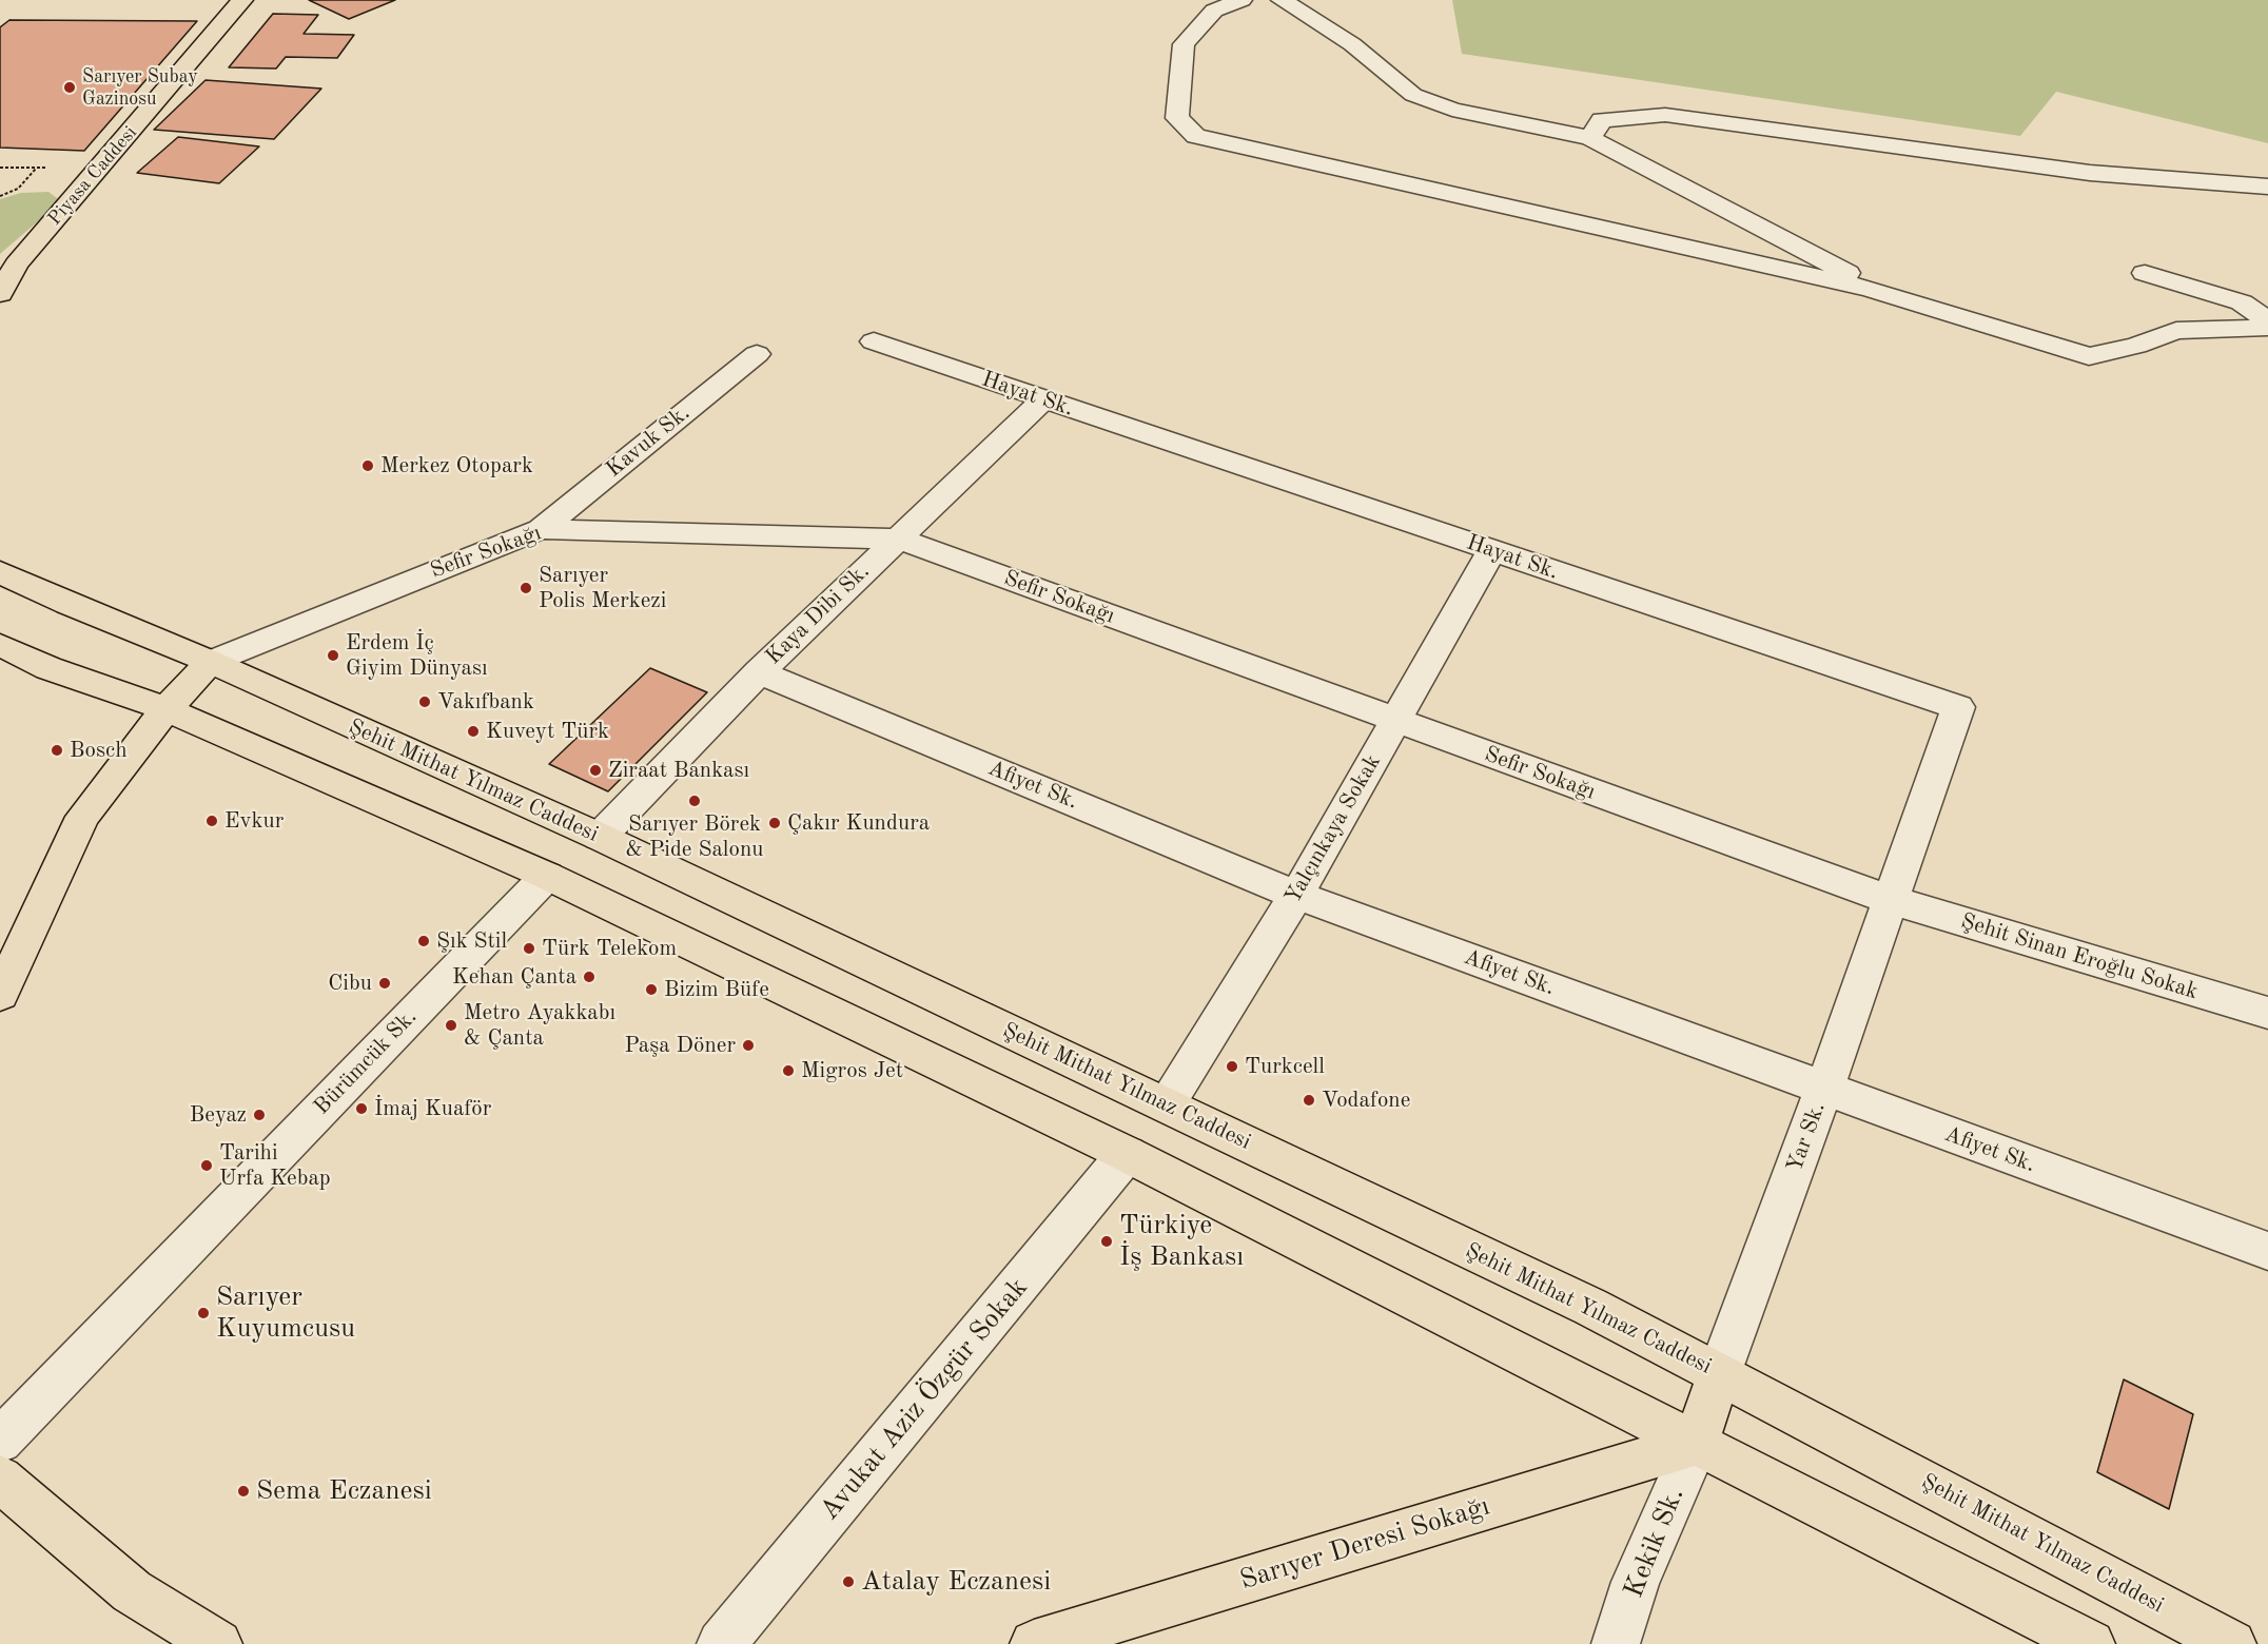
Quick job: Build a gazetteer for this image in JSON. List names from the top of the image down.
{
  "streets": {
    "main road": ["Piyasa Caddesi", "Şehit Mithat Yılmaz Caddesi", "Sarıyer Deresi Sokağı"],
    "street": [
      "Hayat Sk.",
      "Kavuk Sk.",
      "Sefir Sokağı",
      "Kaya Dibi Sk.",
      "Afiyet Sk.",
      "Yalçınkaya Sokak",
      "Şehit Sinan Eroğlu Sokak",
      "Bürümcük Sk.",
      "Yar Sk.",
      "Avukat Aziz Özgür Sokak",
      "Kekik Sk."
    ]
  },
  "crossings": [
    ["Hayat Sk.", "Sefir Sokağı"],
    ["Hayat Sk.", "Kaya Dibi Sk."],
    ["Hayat Sk.", "Yalçınkaya Sokak"],
    ["Hayat Sk.", "Şehit Sinan Eroğlu Sokak"],
    ["Hayat Sk.", "Yar Sk."],
    ["Kavuk Sk.", "Sefir Sokağı"],
    ["Sefir Sokağı", "Kaya Dibi Sk."],
    ["Sefir Sokağı", "Şehit Mithat Yılmaz Caddesi"],
    ["Sefir Sokağı", "Yalçınkaya Sokak"],
    ["Sefir Sokağı", "Şehit Sinan Eroğlu Sokak"],
    ["Sefir Sokağı", "Yar Sk."],
    ["Kaya Dibi Sk.", "Şehit Mithat Yılmaz Caddesi"],
    ["Kaya Dibi Sk.", "Afiyet Sk."],
    ["Şehit Mithat Yılmaz Caddesi", "Yalçınkaya Sokak"],
    ["Şehit Mithat Yılmaz Caddesi", "Yar Sk."],
    ["Afiyet Sk.", "Yalçınkaya Sokak"],
    ["Afiyet Sk.", "Yar Sk."],
    ["Şehit Sinan Eroğlu Sokak", "Yar Sk."],
    ["Kekik Sk.", "Sarıyer Deresi Sokağı"]
  ],
  "places": [
    "Sarıyer Subay Gazinosu",
    "Merkez Otopark",
    "Sarıyer Polis Merkezi",
    "Erdem İç Giyim Dünyası",
    "Vakıfbank",
    "Kuveyt Türk",
    "Bosch",
    "Ziraat Bankası",
    "Sarıyer Börek & Pide Salonu",
    "Evkur",
    "Çakır Kundura",
    "Şık Stil",
    "Türk Telekom",
    "Kehan Çanta",
    "Cibu",
    "Bizim Büfe",
    "Metro Ayakkabı & Çanta",
    "Paşa Döner",
    "Turkcell",
    "Migros Jet",
    "Vodafone",
    "İmaj Kuaför",
    "Beyaz",
    "Tarihi Urfa Kebap",
    "Türkiye İş Bankası",
    "Sarıyer Kuyumcusu",
    "Sema Eczanesi",
    "Atalay Eczanesi"
  ]
}
